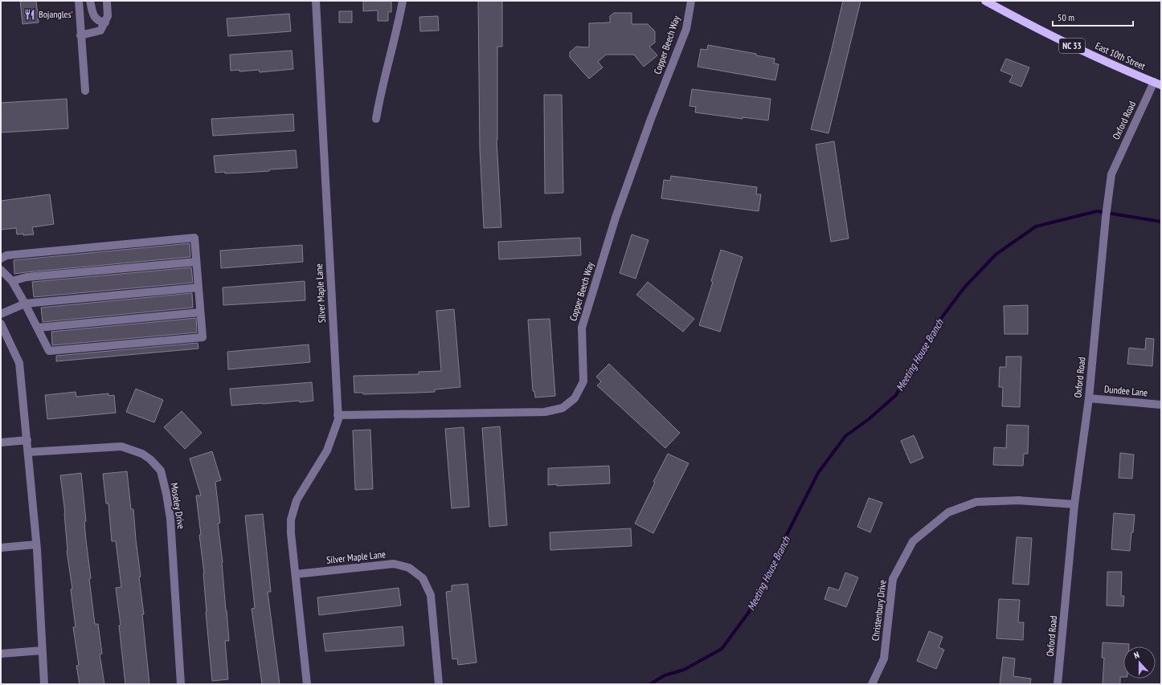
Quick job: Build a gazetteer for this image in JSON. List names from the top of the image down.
{
  "streets": {
    "main road": ["NC 33", "East 10th Street"],
    "street": [
      "Copper Beech Way",
      "Oxford Road",
      "Silver Maple Lane",
      "Dundee Lane",
      "Moseley Drive",
      "Christenbury Drive"
    ]
  },
  "crossings": [
    ["Copper Beech Way", "Silver Maple Lane"],
    ["East 10th Street", "Oxford Road"],
    ["Oxford Road", "Dundee Lane"],
    ["Oxford Road", "Christenbury Drive"]
  ],
  "water": ["Meeting House Branch"],
  "places": {
    "restaurant": ["Bojangles'"]
  },
  "scale_bar": "50 m",
  "north": "top"
}
